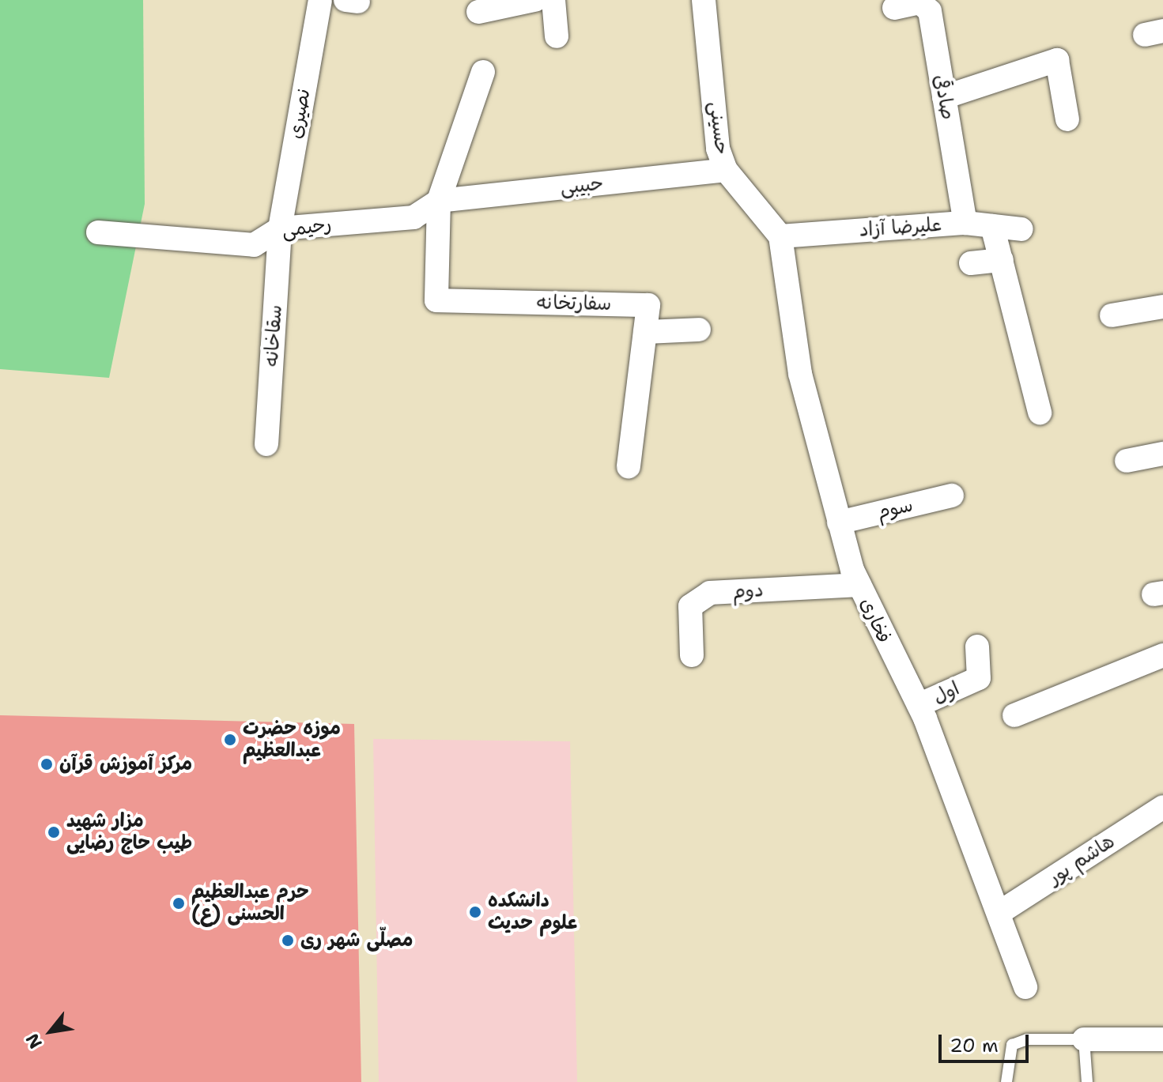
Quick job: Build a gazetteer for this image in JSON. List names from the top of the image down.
{
  "streets": {
    "street": [
      "صادقی",
      "نصیری",
      "حسینی",
      "حبیبی",
      "رحیمی",
      "علیرضا آزاد",
      "سفارتخانه",
      "سقاخانه",
      "سوم",
      "دوم",
      "فخاری",
      "اول",
      "هاشم پور"
    ]
  },
  "crossings": [
    ["صادقی", "علیرضا آزاد"],
    ["نصیری", "رحیمی"],
    ["نصیری", "سقاخانه"],
    ["حسینی", "حبیبی"],
    ["حسینی", "علیرضا آزاد"],
    ["حسینی", "فخاری"],
    ["حبیبی", "رحیمی"],
    ["حبیبی", "سفارتخانه"],
    ["رحیمی", "سفارتخانه"],
    ["رحیمی", "سقاخانه"],
    ["علیرضا آزاد", "فخاری"],
    ["سوم", "فخاری"],
    ["دوم", "فخاری"],
    ["فخاری", "اول"],
    ["فخاری", "هاشم پور"]
  ],
  "places": [
    "موزه حضرت عبدالعظیم",
    "مرکز آموزش قرآن",
    "مزار شهید طیب حاج رضایی",
    "حرم عبدالعظیم الحسنی (ع)",
    "دانشکده علوم حدیث",
    "مصلّی شهر ری"
  ],
  "scale_bar": "20 m",
  "north": "bottom left"
}
